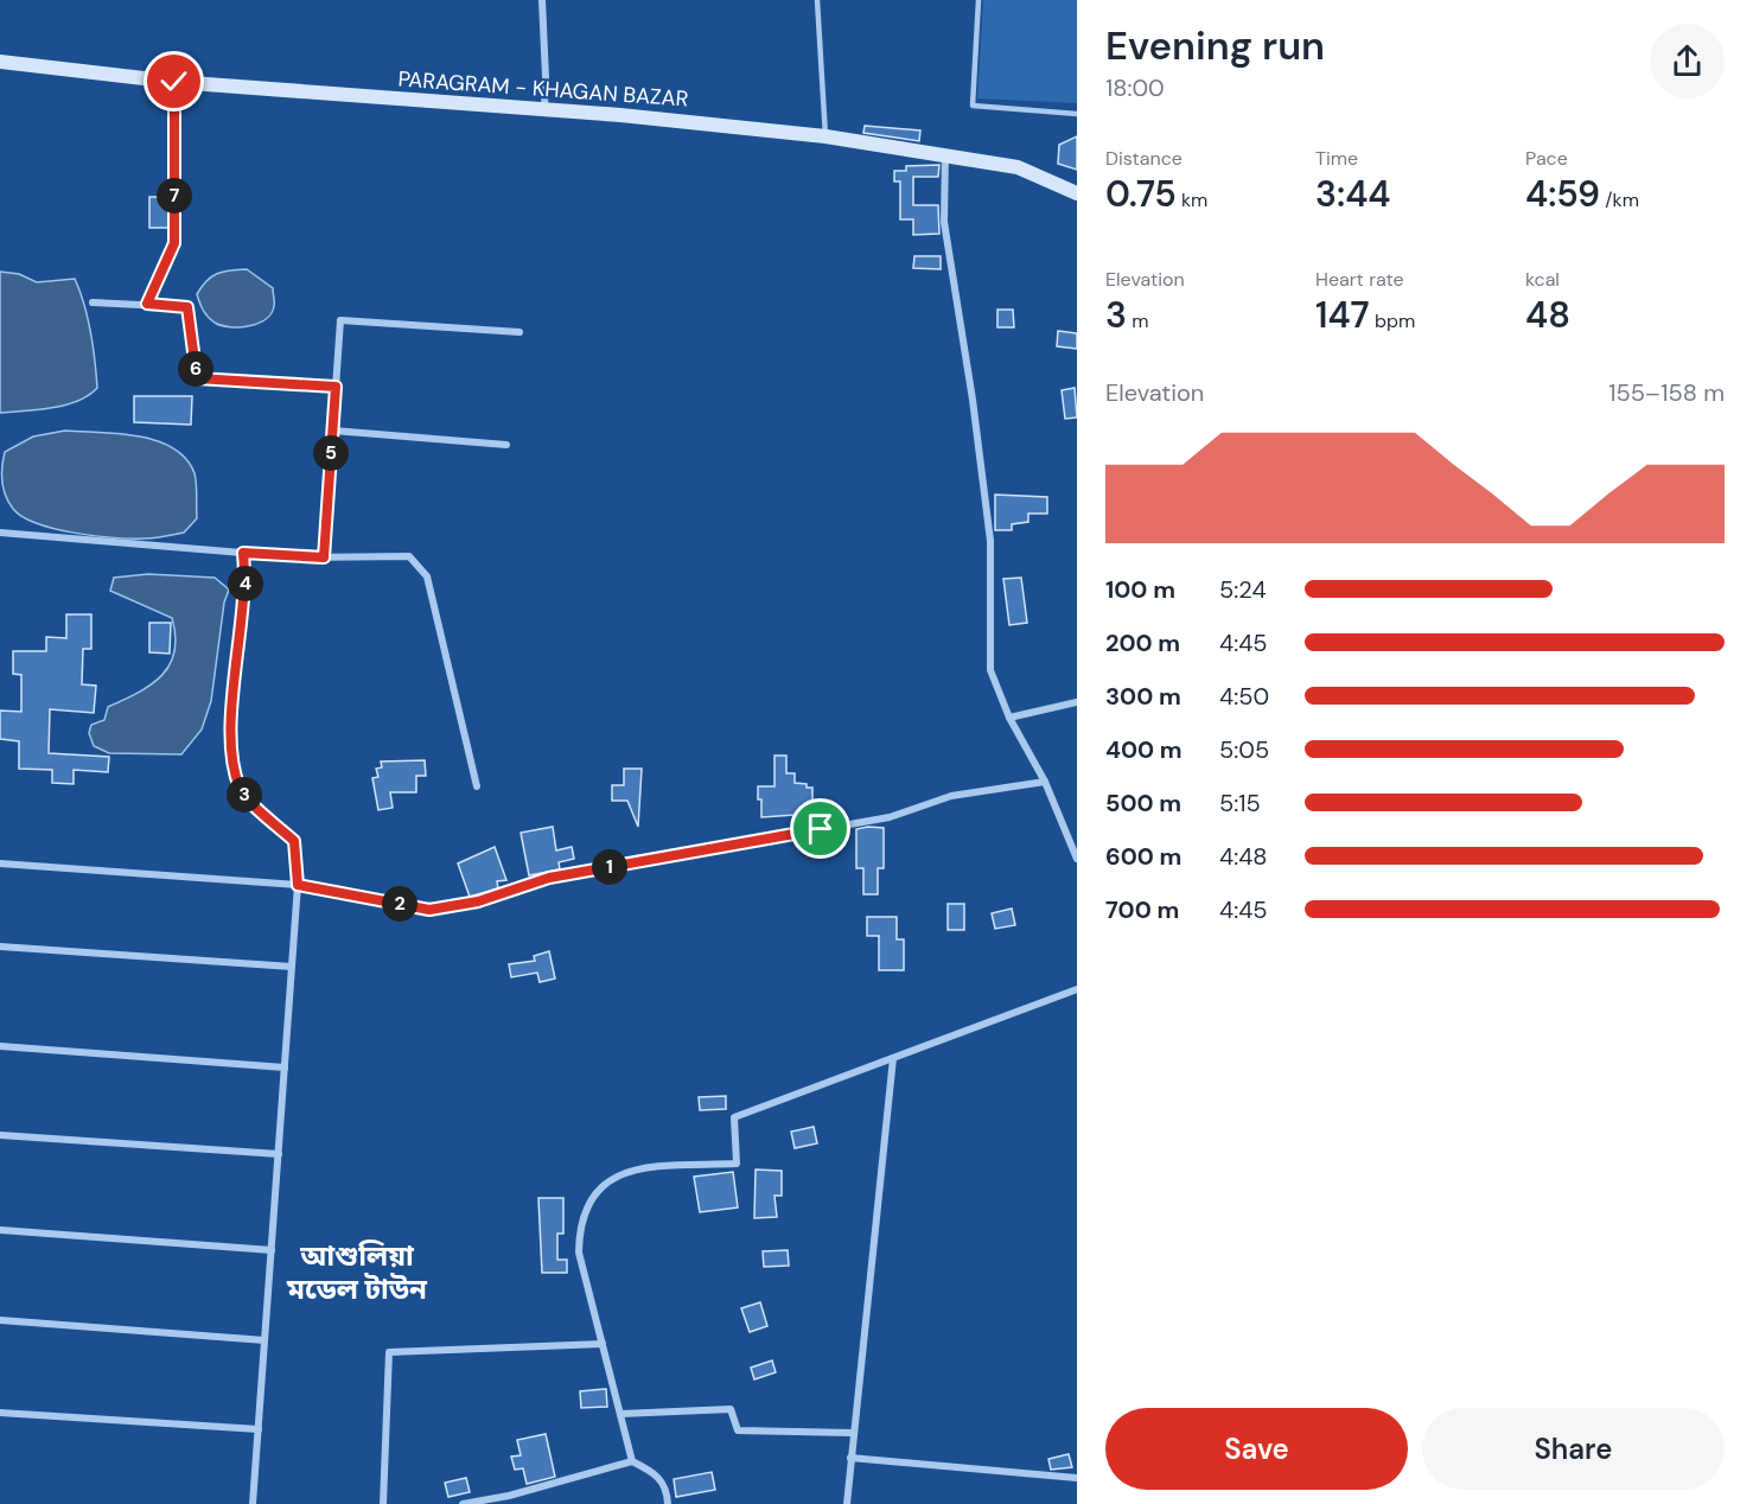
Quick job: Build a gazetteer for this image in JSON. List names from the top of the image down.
{
  "streets": {
    "street": ["PARAGRAM - KHAGAN BAZAR"]
  },
  "districts": ["আশুলিয়া মডেল টাউন"],
  "page": {
    "heading": ["Evening run", "18:00"],
    "stats": [
      ["Distance", "0.75 km"],
      ["Time", "3:44"],
      ["Pace", "4:59 /km"],
      ["Elevation", "3 m"],
      ["Heart rate", "147 bpm"],
      ["kcal", "48"]
    ],
    "pins": [
      "7",
      "6",
      "5",
      "4",
      "3",
      "1",
      "2"
    ],
    "chart": ["Elevation", "155–158 m"],
    "list": [
      {
        "name": "100 m",
        "note": "5:24"
      },
      {
        "name": "200 m",
        "note": "4:45"
      },
      {
        "name": "300 m",
        "note": "4:50"
      },
      {
        "name": "400 m",
        "note": "5:05"
      },
      {
        "name": "500 m",
        "note": "5:15"
      },
      {
        "name": "600 m",
        "note": "4:48"
      },
      {
        "name": "700 m",
        "note": "4:45"
      }
    ],
    "buttons": ["Save", "Share"]
  }
}
